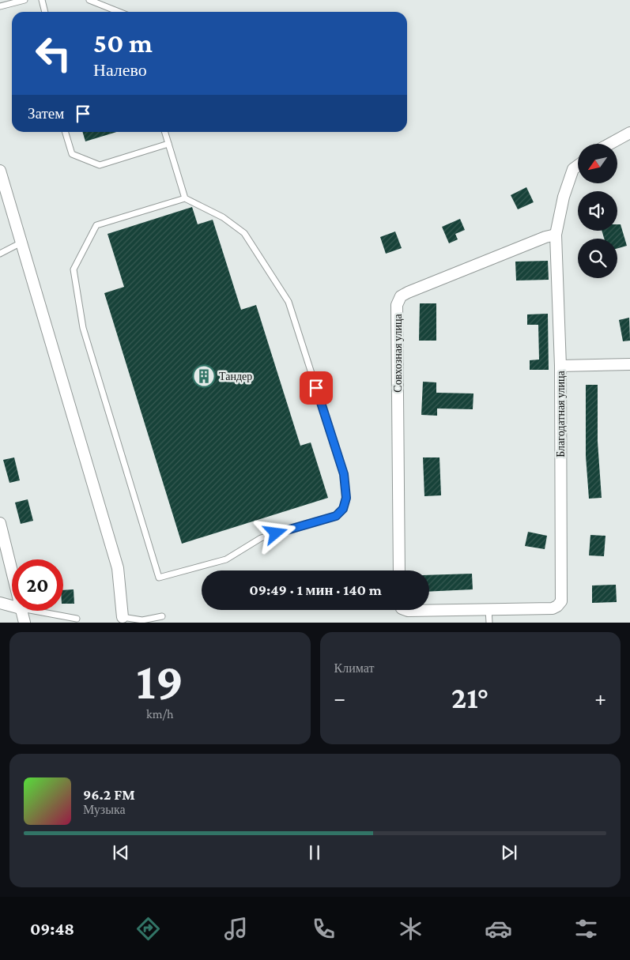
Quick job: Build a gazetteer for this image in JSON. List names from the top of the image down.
{
  "streets": {
    "street": ["Совхозная улица", "Благодатная улица"]
  },
  "crossings": [
    ["Совхозная улица", "Благодатная улица"]
  ],
  "places": {
    "building": ["Тандер"]
  },
  "north": "bottom left",
  "page": {
    "turn": ["50 m", "Налево"],
    "then": "Затем",
    "limit": "20",
    "trip": "09:49 · 1 мин · 140 m",
    "tile": [
      ["19", "km/h"],
      "Климат"
    ],
    "heat": ["−", "21°", "+"],
    "song": ["96.2 FM", "Музыка"],
    "tabs": "09:48"
  }
}
